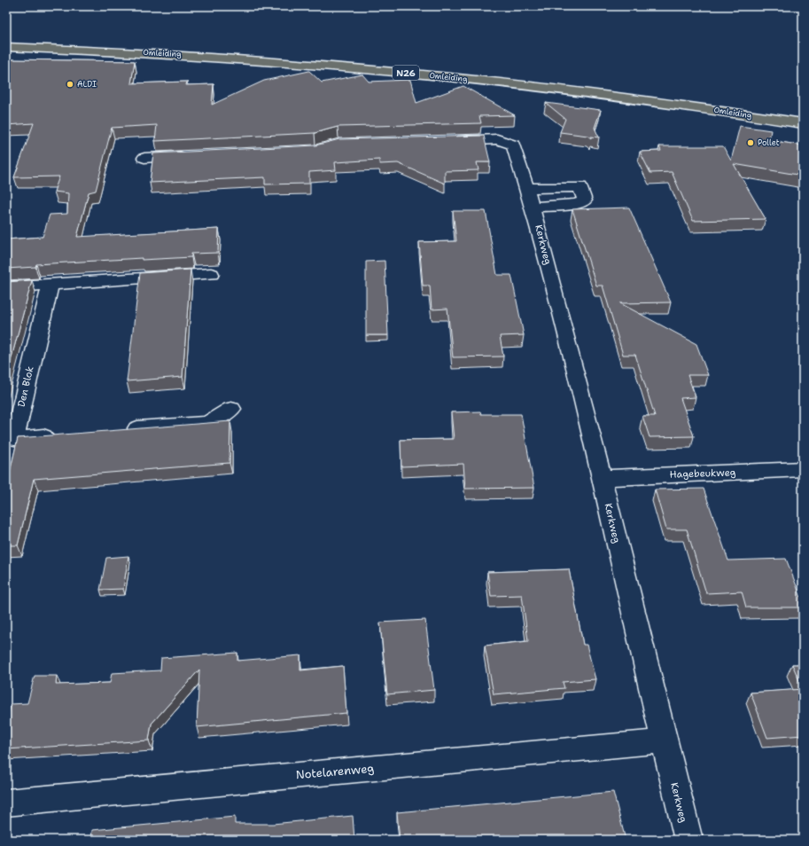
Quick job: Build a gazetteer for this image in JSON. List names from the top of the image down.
{
  "streets": {
    "main road": ["Omleiding", "N26"],
    "street": [
      "Kerkweg",
      "Den Blok",
      "Hagebeukweg",
      "Notelarenweg"
    ]
  },
  "crossings": [
    ["Kerkweg", "Hagebeukweg"],
    ["Kerkweg", "Notelarenweg"]
  ],
  "places": ["ALDI", "Pollet"]
}
